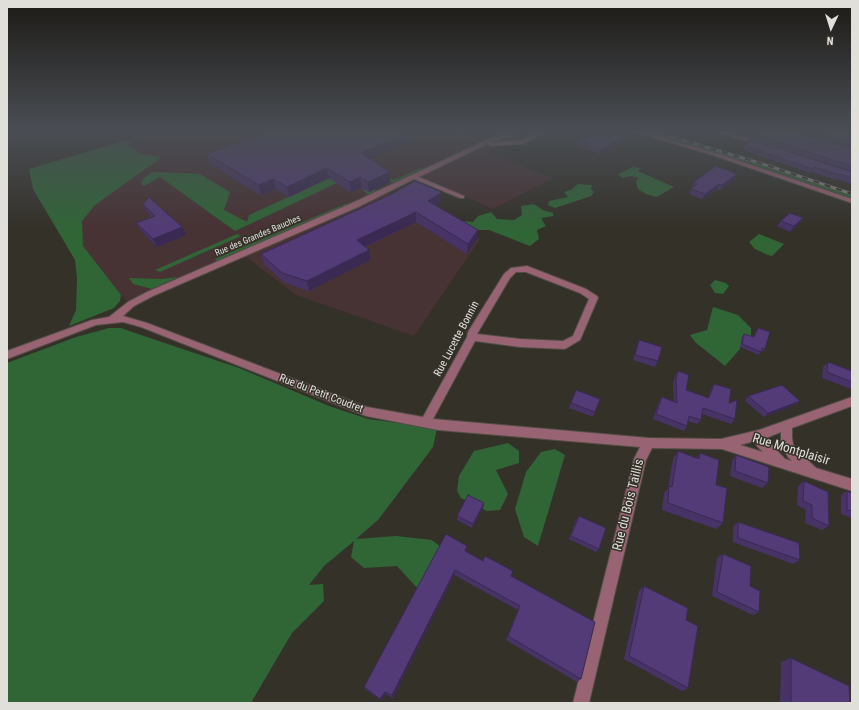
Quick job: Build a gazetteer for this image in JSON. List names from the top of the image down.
{
  "streets": {
    "street": [
      "Rue des Grandes Bauches",
      "Rue Lucette Bonnin",
      "Rue du Petit Coudret",
      "Rue Montplaisir",
      "Rue du Bois Taillis"
    ]
  },
  "crossings": [
    ["Rue des Grandes Bauches", "Rue du Petit Coudret"],
    ["Rue Lucette Bonnin", "Rue du Petit Coudret"],
    ["Rue du Petit Coudret", "Rue du Bois Taillis"]
  ],
  "north": "bottom"
}
